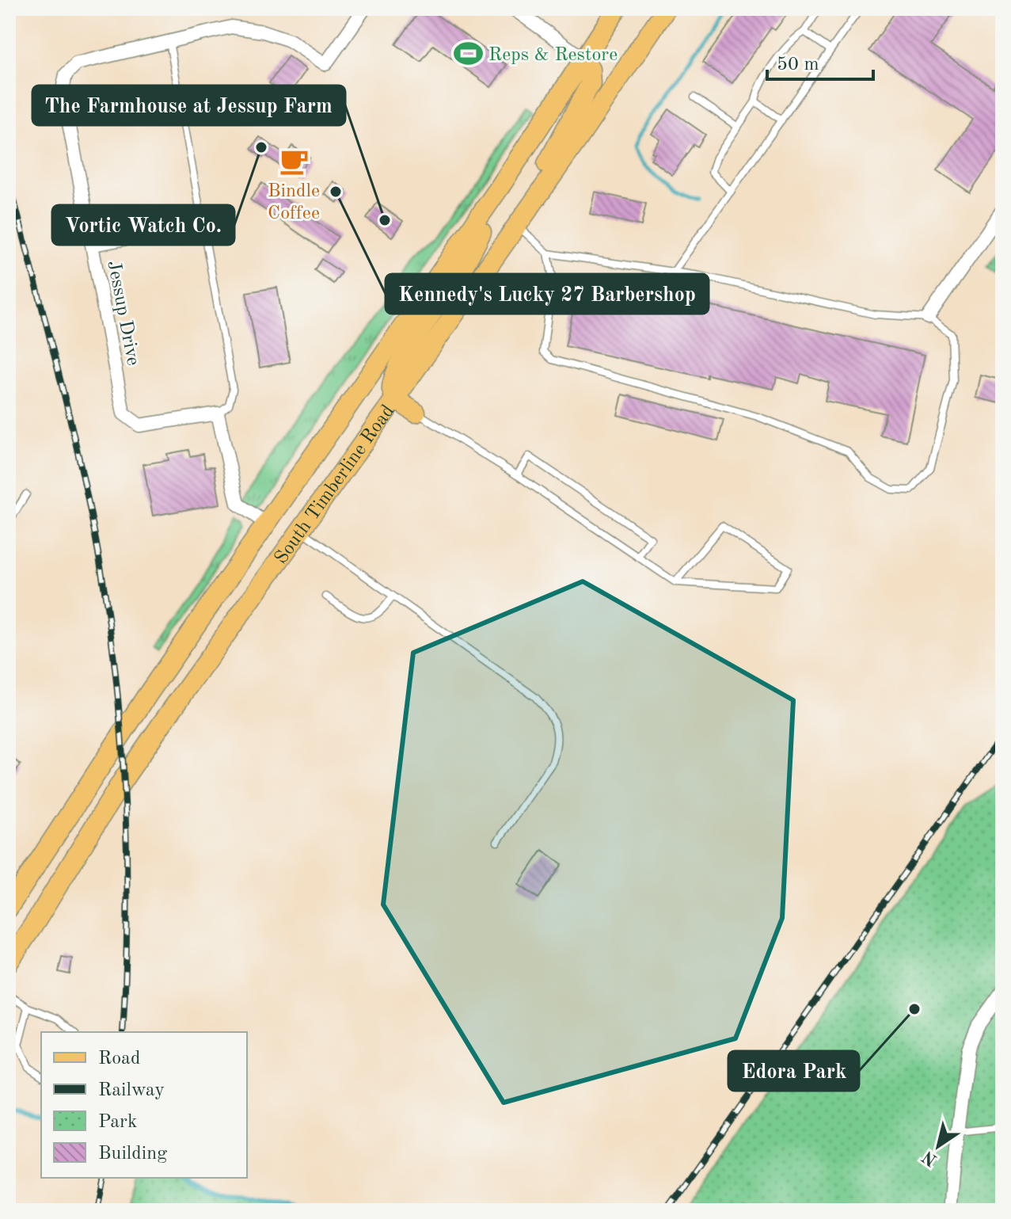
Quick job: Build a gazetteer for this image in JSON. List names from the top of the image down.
{
  "streets": {
    "main road": ["South Timberline Road"],
    "street": ["Jessup Drive"]
  },
  "places": {
    "sports": ["Reps & Restore"],
    "other": [
      "Vortic Watch Co.",
      "Kennedy's Lucky 27 Barbershop",
      "The Farmhouse at Jessup Farm",
      "Edora Park"
    ],
    "cafe": ["Bindle Coffee"]
  },
  "legend": [
    "Road",
    "Railway",
    "Park",
    "Building"
  ],
  "scale_bar": "50 m",
  "north": "bottom left"
}
